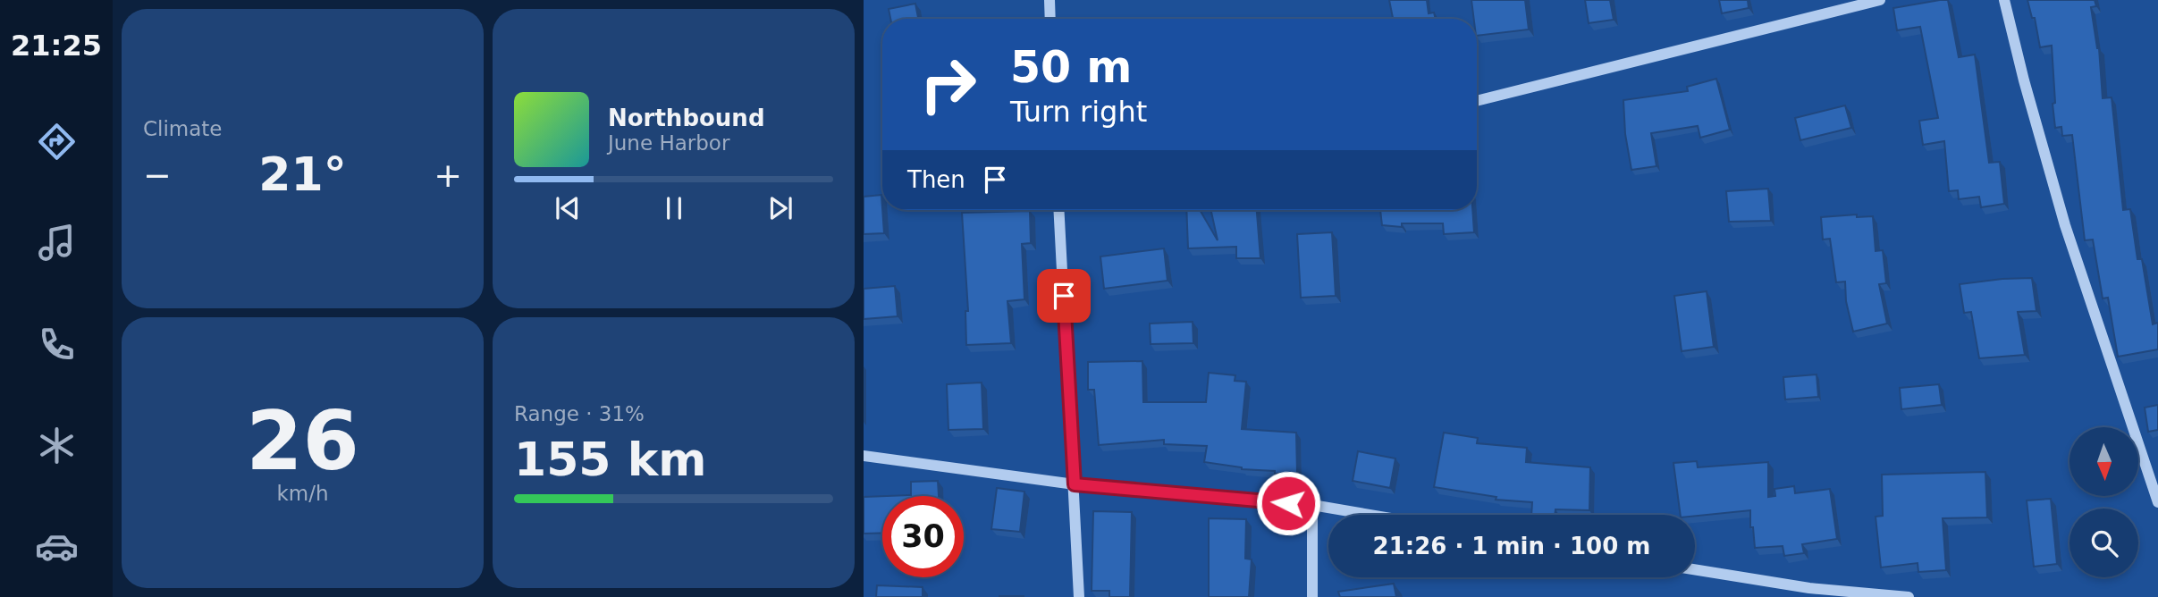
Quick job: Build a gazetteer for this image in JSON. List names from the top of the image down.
{
  "north": "bottom",
  "page": {
    "tabs": "21:25",
    "tile": [
      "Climate",
      ["26", "km/h"],
      ["Range · 31%", "155 km"]
    ],
    "turn": ["50 m", "Turn right"],
    "song": ["Northbound", "June Harbor"],
    "heat": ["−", "21°", "+"],
    "then": "Then",
    "limit": "30",
    "trip": "21:26 · 1 min · 100 m"
  }
}
